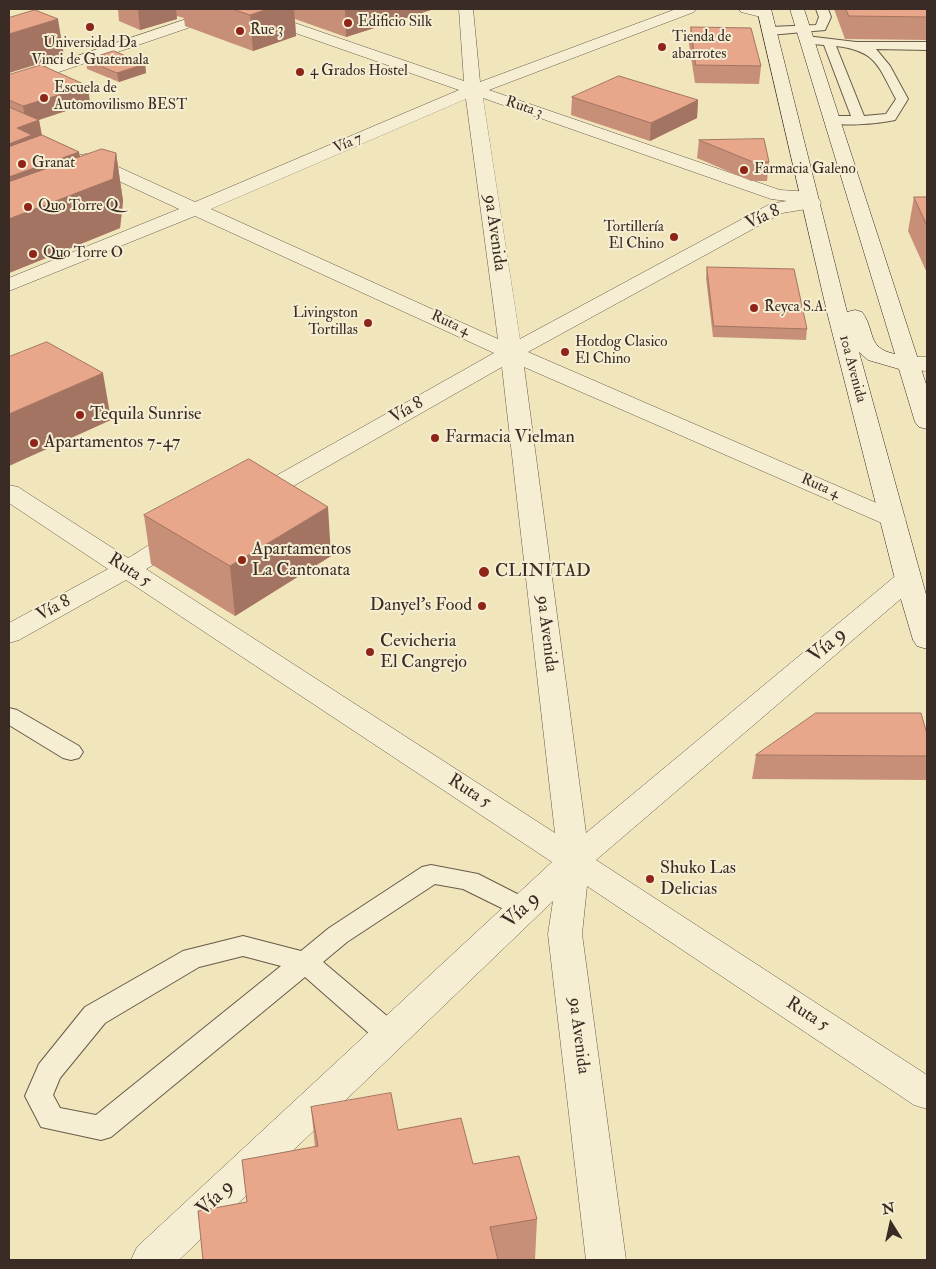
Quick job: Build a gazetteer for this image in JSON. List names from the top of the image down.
{
  "streets": {
    "street": [
      "Ruta 3",
      "Vía 7",
      "Vía 8",
      "9a Avenida",
      "Ruta 4",
      "10a Avenida",
      "Ruta 5",
      "Vía 9"
    ]
  },
  "crossings": [
    ["Ruta 3", "Vía 7"],
    ["Ruta 3", "Vía 8"],
    ["Ruta 3", "9a Avenida"],
    ["Ruta 3", "10a Avenida"],
    ["Vía 7", "9a Avenida"],
    ["Vía 7", "Ruta 4"],
    ["Vía 8", "9a Avenida"],
    ["Vía 8", "Ruta 4"],
    ["Vía 8", "10a Avenida"],
    ["Vía 8", "Ruta 5"],
    ["9a Avenida", "Ruta 4"],
    ["9a Avenida", "Ruta 5"],
    ["9a Avenida", "Vía 9"],
    ["Ruta 4", "10a Avenida"],
    ["10a Avenida", "Vía 9"],
    ["Ruta 5", "Vía 9"]
  ],
  "places": [
    "Edificio Silk",
    "Universidad Da Vinci de Guatemala",
    "Rue 3",
    "Tienda de abarrotes",
    "4 Grados Hostel",
    "Escuela de Automovilismo BEST",
    "Granat",
    "Farmacia Galeno",
    "Quo Torre Q",
    "Tortillería El Chino",
    "Quo Torre O",
    "Reyca S.A.",
    "Livingston Tortillas",
    "Hotdog Clasico El Chino",
    "Tequila Sunrise",
    "Farmacia Vielman",
    "Apartamentos 7-47",
    "Apartamentos La Cantonata",
    "CLINITAD",
    "Danyel's Food",
    "Cevicheria El Cangrejo",
    "Shuko Las Delicias"
  ],
  "north": "top"
}
